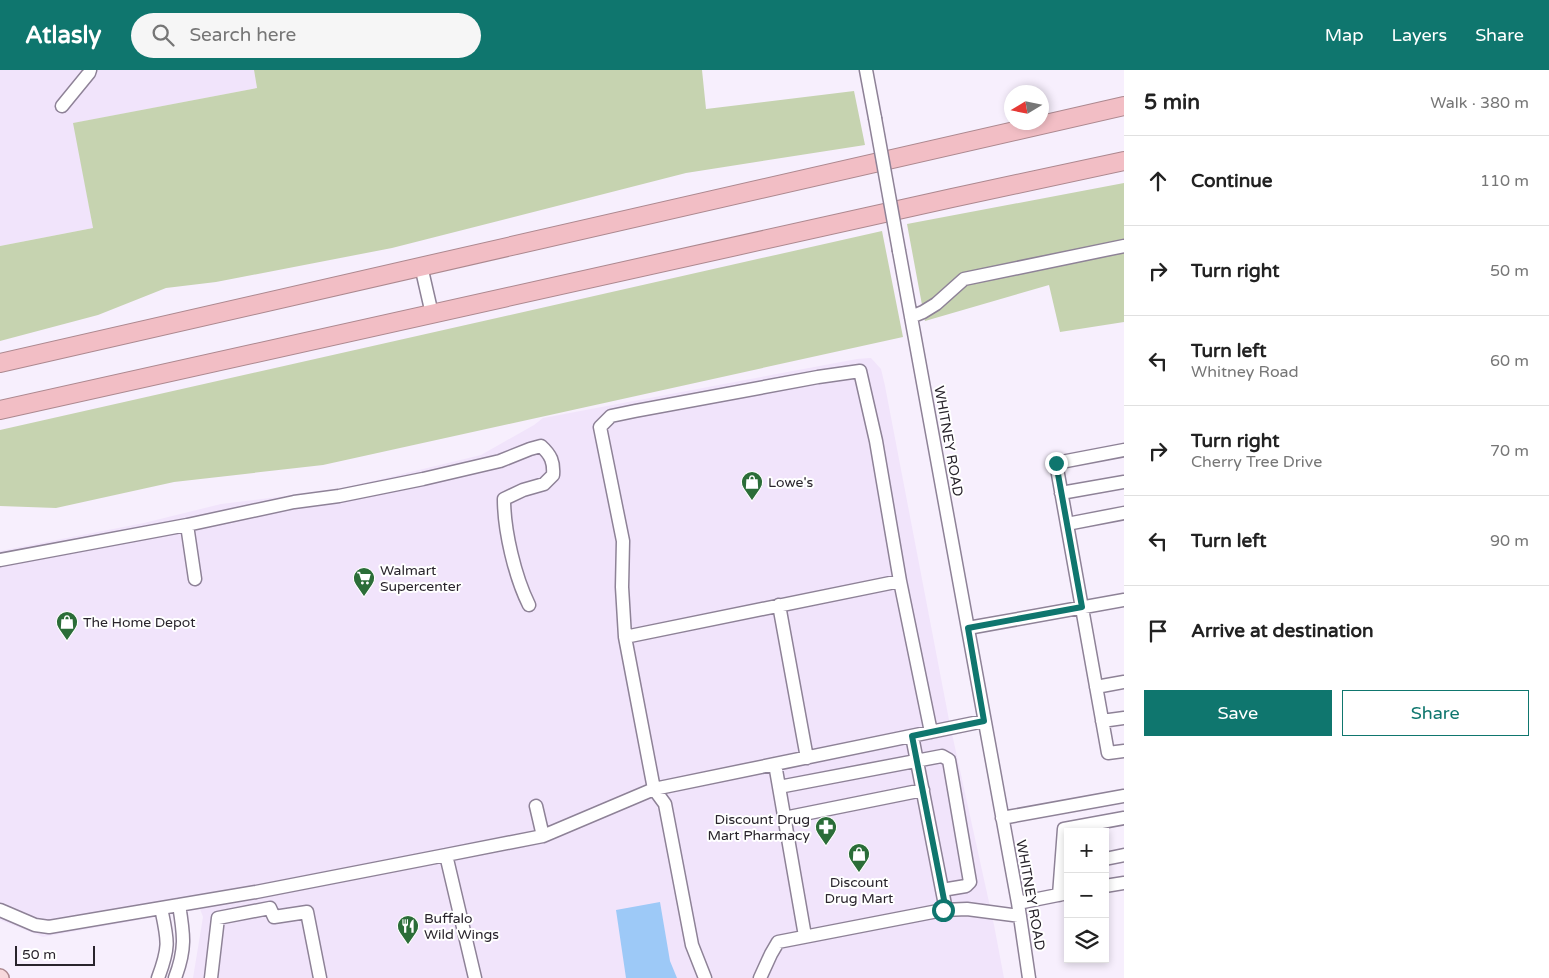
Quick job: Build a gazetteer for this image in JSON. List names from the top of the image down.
{
  "streets": {
    "street": ["WHITNEY ROAD"]
  },
  "places": {
    "shop": ["Lowe's", "The Home Depot", "Discount Drug Mart"],
    "supermarket": ["Walmart Supercenter"],
    "pharmacy": ["Discount Drug Mart Pharmacy"],
    "restaurant": ["Buffalo Wild Wings"]
  },
  "scale_bar": "50 m",
  "north": "left",
  "page": {
    "header": "Atlasly",
    "search": "Search here",
    "nav": ["Map", "Layers", "Share"],
    "heading": ["5 min", "Walk · 380 m"],
    "list": [
      ["Continue", "110 m"],
      ["Turn right", "50 m"],
      ["Turn left", "Whitney Road", "60 m"],
      ["Turn right", "Cherry Tree Drive", "70 m"],
      ["Turn left", "90 m"],
      "Arrive at destination"
    ],
    "buttons": ["Save", "Share"],
    "map_buttons": ["+", "−"],
    "scale": "50 m"
  }
}
